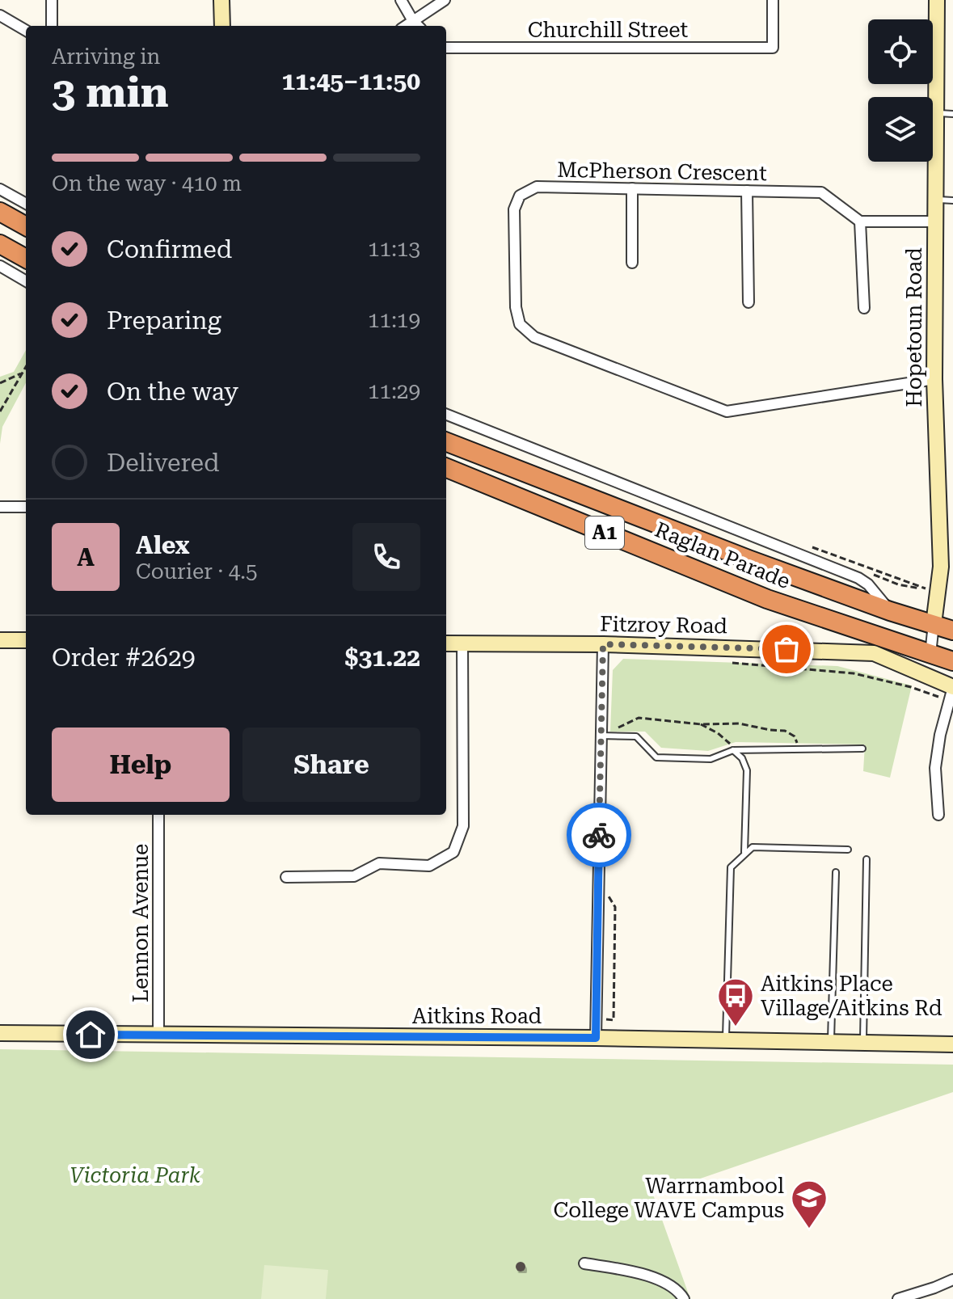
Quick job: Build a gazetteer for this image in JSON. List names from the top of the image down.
{
  "streets": {
    "highway": ["A1", "Raglan Parade"],
    "street": [
      "Churchill Street",
      "McPherson Crescent",
      "Hopetoun Road",
      "Fitzroy Road",
      "Lennon Avenue",
      "Aitkins Road"
    ]
  },
  "crossings": [
    ["McPherson Crescent", "Hopetoun Road"],
    ["Hopetoun Road", "Raglan Parade"],
    ["Lennon Avenue", "Aitkins Road"]
  ],
  "parks": ["Victoria Park"],
  "places": {
    "bus stop": ["Aitkins Place Village/Aitkins Rd"],
    "school or university": ["Warrnambool College WAVE Campus"]
  },
  "page": {
    "heading": ["3 min", "Arriving in", "11:45–11:50"],
    "panel": [
      "Alex",
      "Courier · 4.5",
      "Order #2629",
      "$31.22"
    ],
    "bar": "On the way · 410 m",
    "list": [
      ["Confirmed", "11:13"],
      ["Preparing", "11:19"],
      ["On the way", "11:29"],
      "Delivered"
    ],
    "round": "A",
    "buttons": ["Help", "Share"]
  }
}
